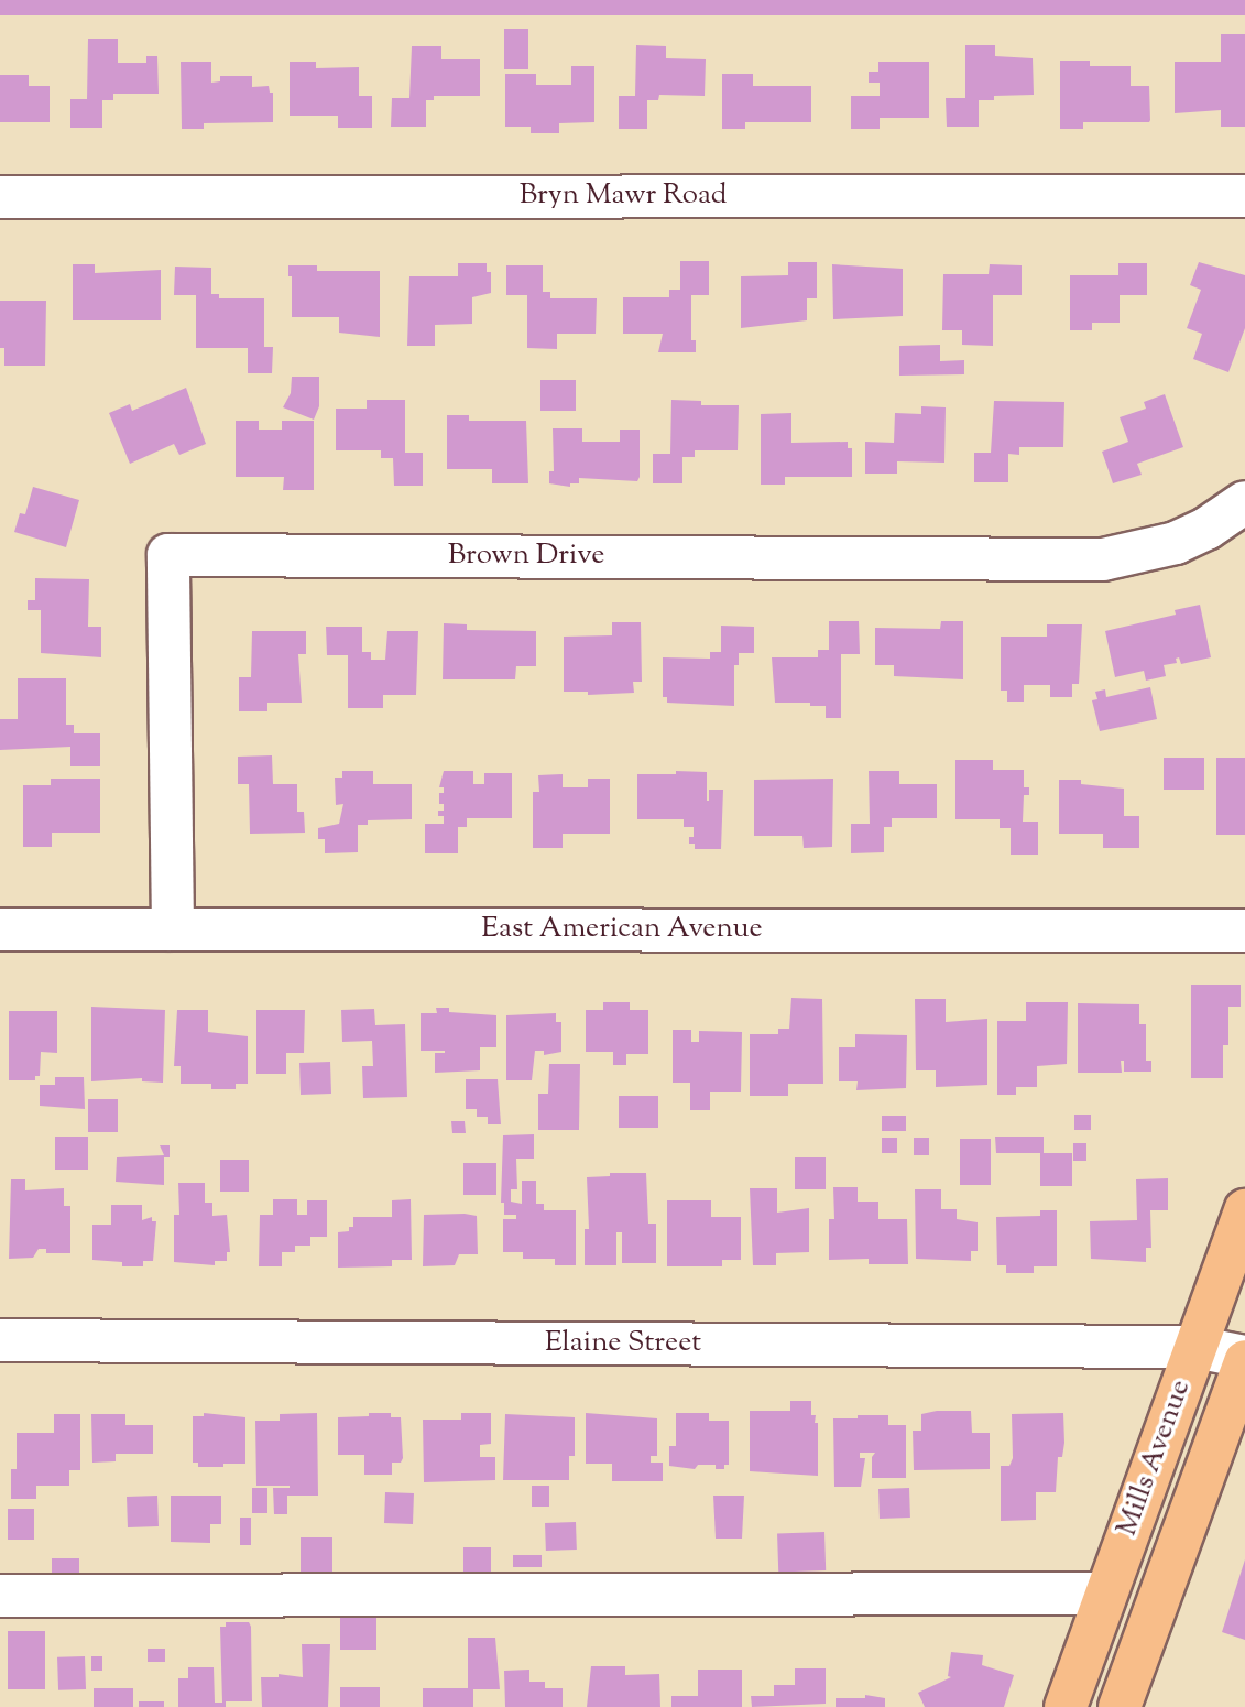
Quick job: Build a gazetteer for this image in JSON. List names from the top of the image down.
{
  "streets": {
    "main road": ["Mills Avenue"],
    "street": [
      "Bryn Mawr Road",
      "Brown Drive",
      "East American Avenue",
      "Elaine Street"
    ]
  },
  "crossings": [
    ["Brown Drive", "East American Avenue"],
    ["Elaine Street", "Mills Avenue"]
  ]
}
